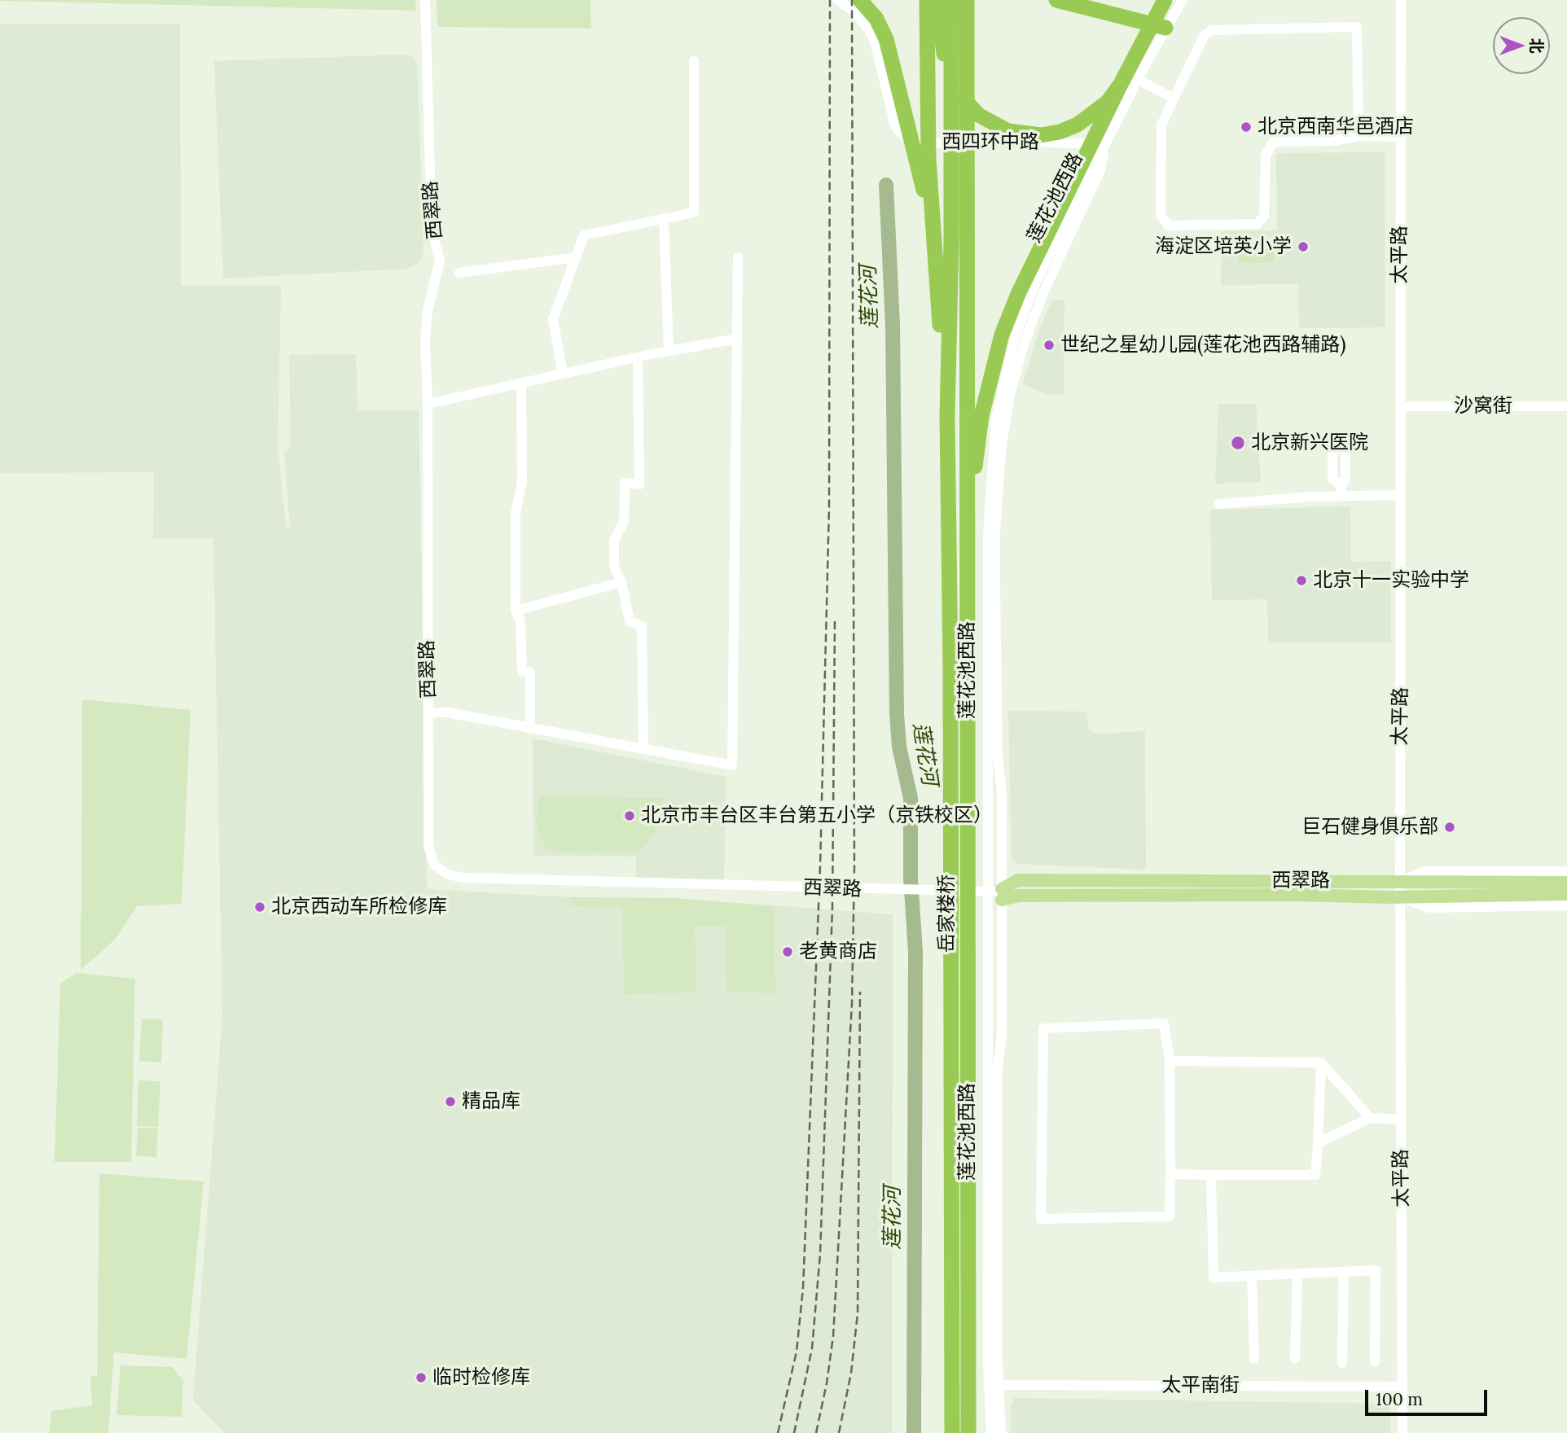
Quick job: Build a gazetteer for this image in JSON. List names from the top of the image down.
{
  "streets": {
    "highway": ["莲花池西路", "岳家楼桥"],
    "main road": ["西翠路"],
    "street": [
      "西四环中路",
      "太平路",
      "沙窝街",
      "太平南街"
    ]
  },
  "crossings": [
    ["西四环中路", "莲花池西路"],
    ["莲花池西路", "西翠路"],
    ["莲花池西路", "岳家楼桥"],
    ["莲花池西路", "太平南街"],
    ["西翠路", "太平路"],
    ["太平路", "沙窝街"],
    ["太平路", "太平南街"]
  ],
  "water": ["莲花河"],
  "places": [
    "北京西南华邑酒店",
    "海淀区培英小学",
    "世纪之星幼儿园(莲花池西路辅路)",
    "北京新兴医院",
    "北京十一实验中学",
    "北京市丰台区丰台第五小学（京铁校区）",
    "巨石健身俱乐部",
    "北京西动车所检修库",
    "老黄商店",
    "精品库",
    "临时检修库"
  ],
  "scale_bar": "100 m",
  "north": "right"
}
